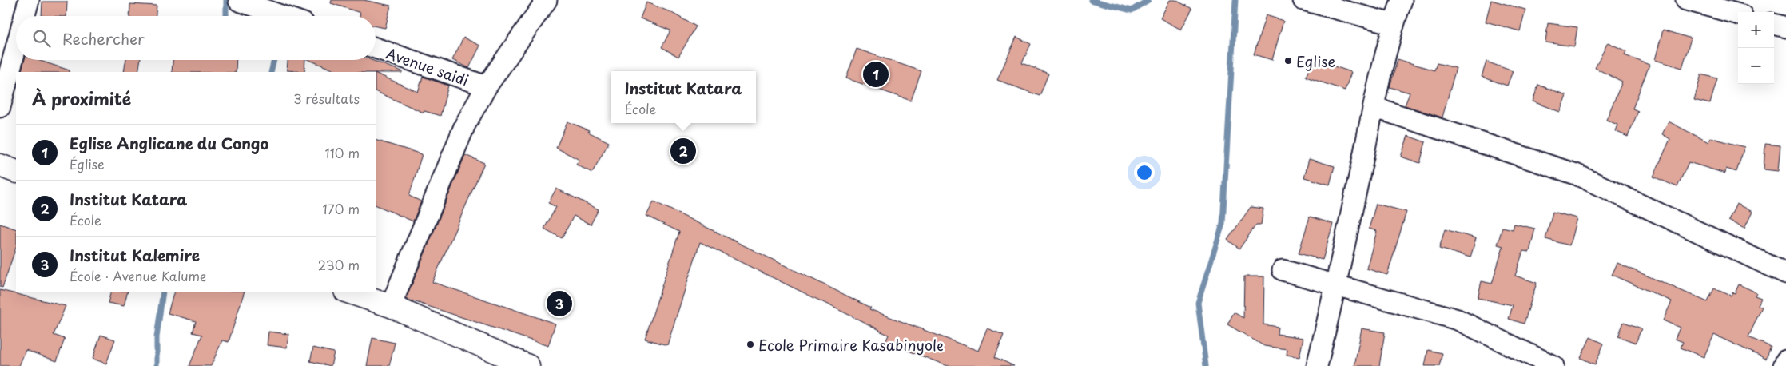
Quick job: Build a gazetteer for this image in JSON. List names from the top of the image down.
{
  "streets": {
    "street": ["Avenue saidi"]
  },
  "places": ["Eglise", "Ecole Primaire Kasabinyole"],
  "page": {
    "map_buttons": ["+", "−"],
    "search": "Rechercher",
    "pins": ["1", "2", "3"],
    "popup": ["Institut Katara", "École"],
    "heading": ["À proximité", "3 résultats"],
    "list": [
      {
        "mark": "1",
        "name": "Eglise Anglicane du Congo",
        "note": "Église",
        "value": "110 m"
      },
      {
        "mark": "2",
        "name": "Institut Katara",
        "note": "École",
        "value": "170 m"
      },
      {
        "mark": "3",
        "name": "Institut Kalemire",
        "note": "École · Avenue Kalume",
        "value": "230 m"
      }
    ]
  }
}
